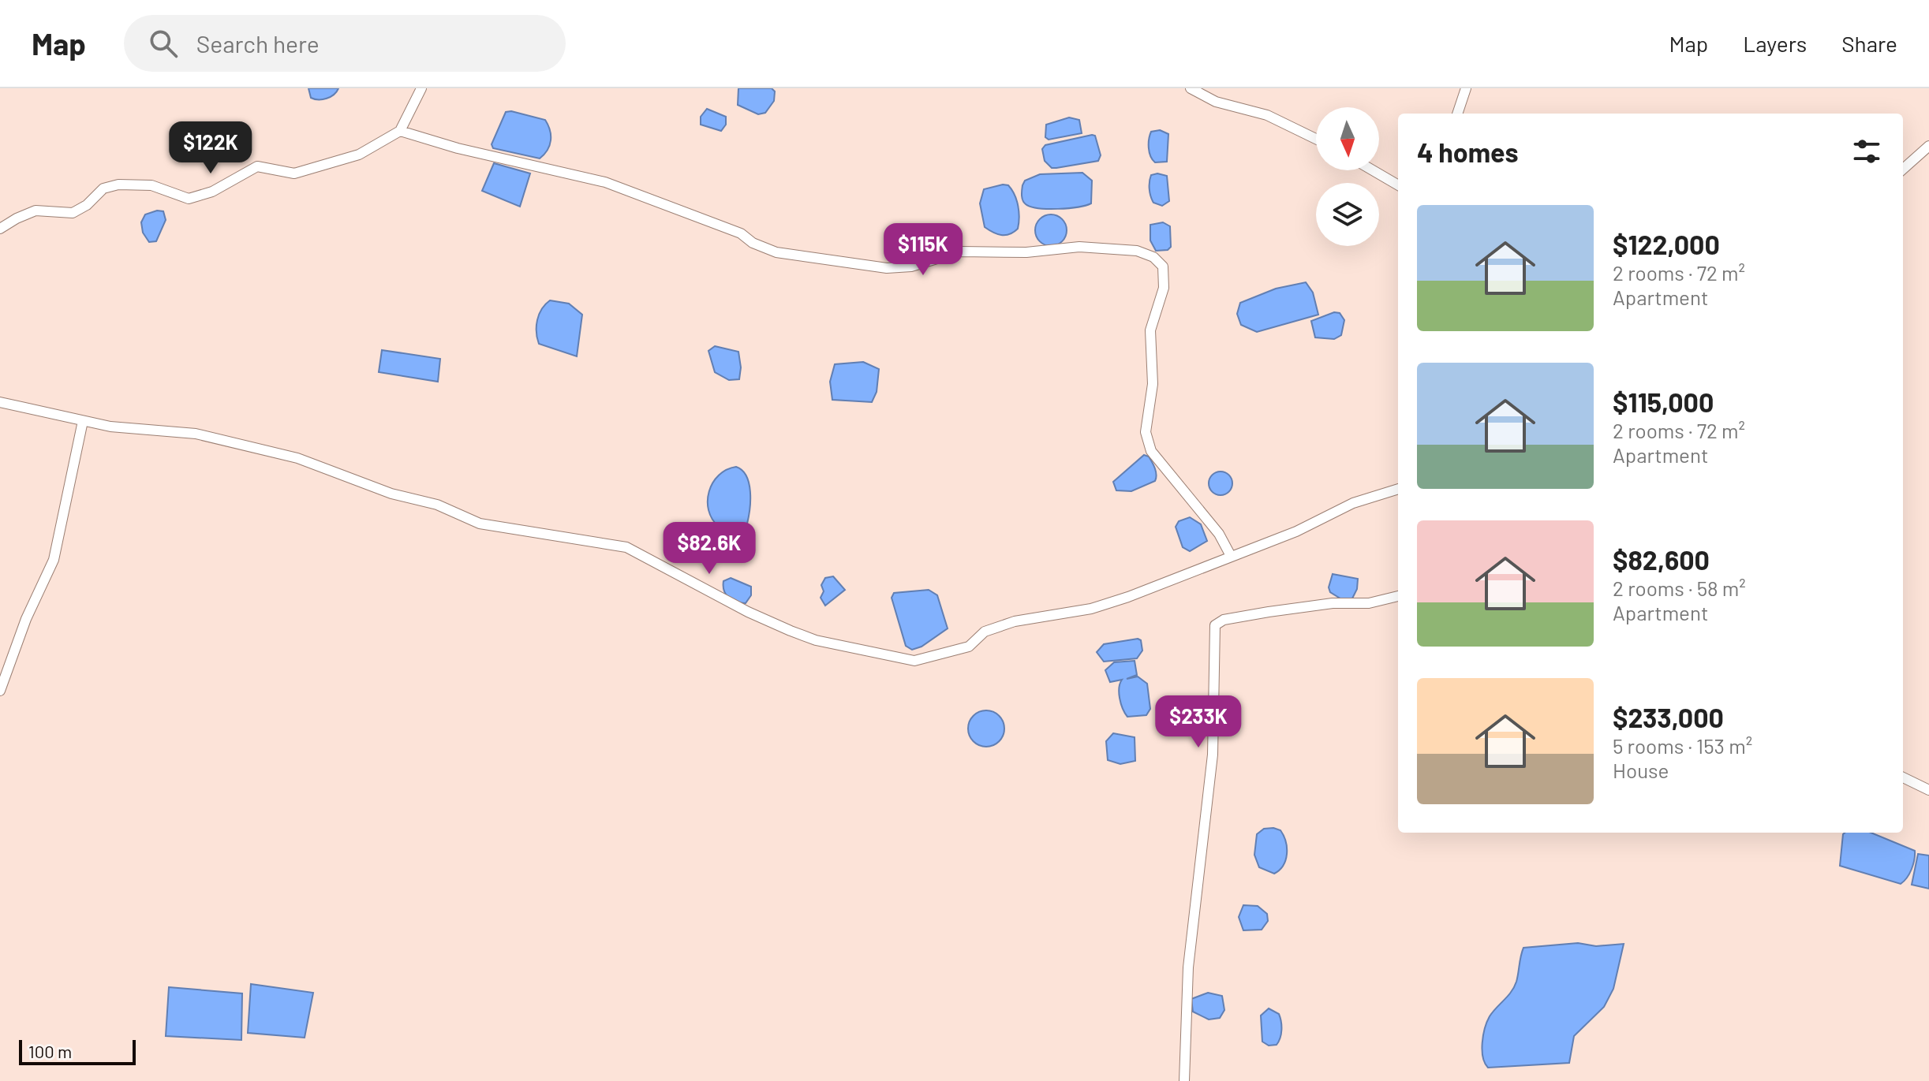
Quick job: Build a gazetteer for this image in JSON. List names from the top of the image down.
{
  "scale_bar": "100 m",
  "north": "bottom",
  "page": {
    "header": "Map",
    "search": "Search here",
    "nav": ["Map", "Layers", "Share"],
    "heading": "4 homes",
    "price": [
      "$122K",
      "$115K",
      "$82.6K",
      "$233K"
    ],
    "list": [
      {
        "name": "$122,000",
        "note": "2 rooms · 72 m² · Apartment"
      },
      {
        "name": "$115,000",
        "note": "2 rooms · 72 m² · Apartment"
      },
      {
        "name": "$82,600",
        "note": "2 rooms · 58 m² · Apartment"
      },
      {
        "name": "$233,000",
        "note": "5 rooms · 153 m² · House"
      }
    ],
    "scale": "100 m"
  }
}
